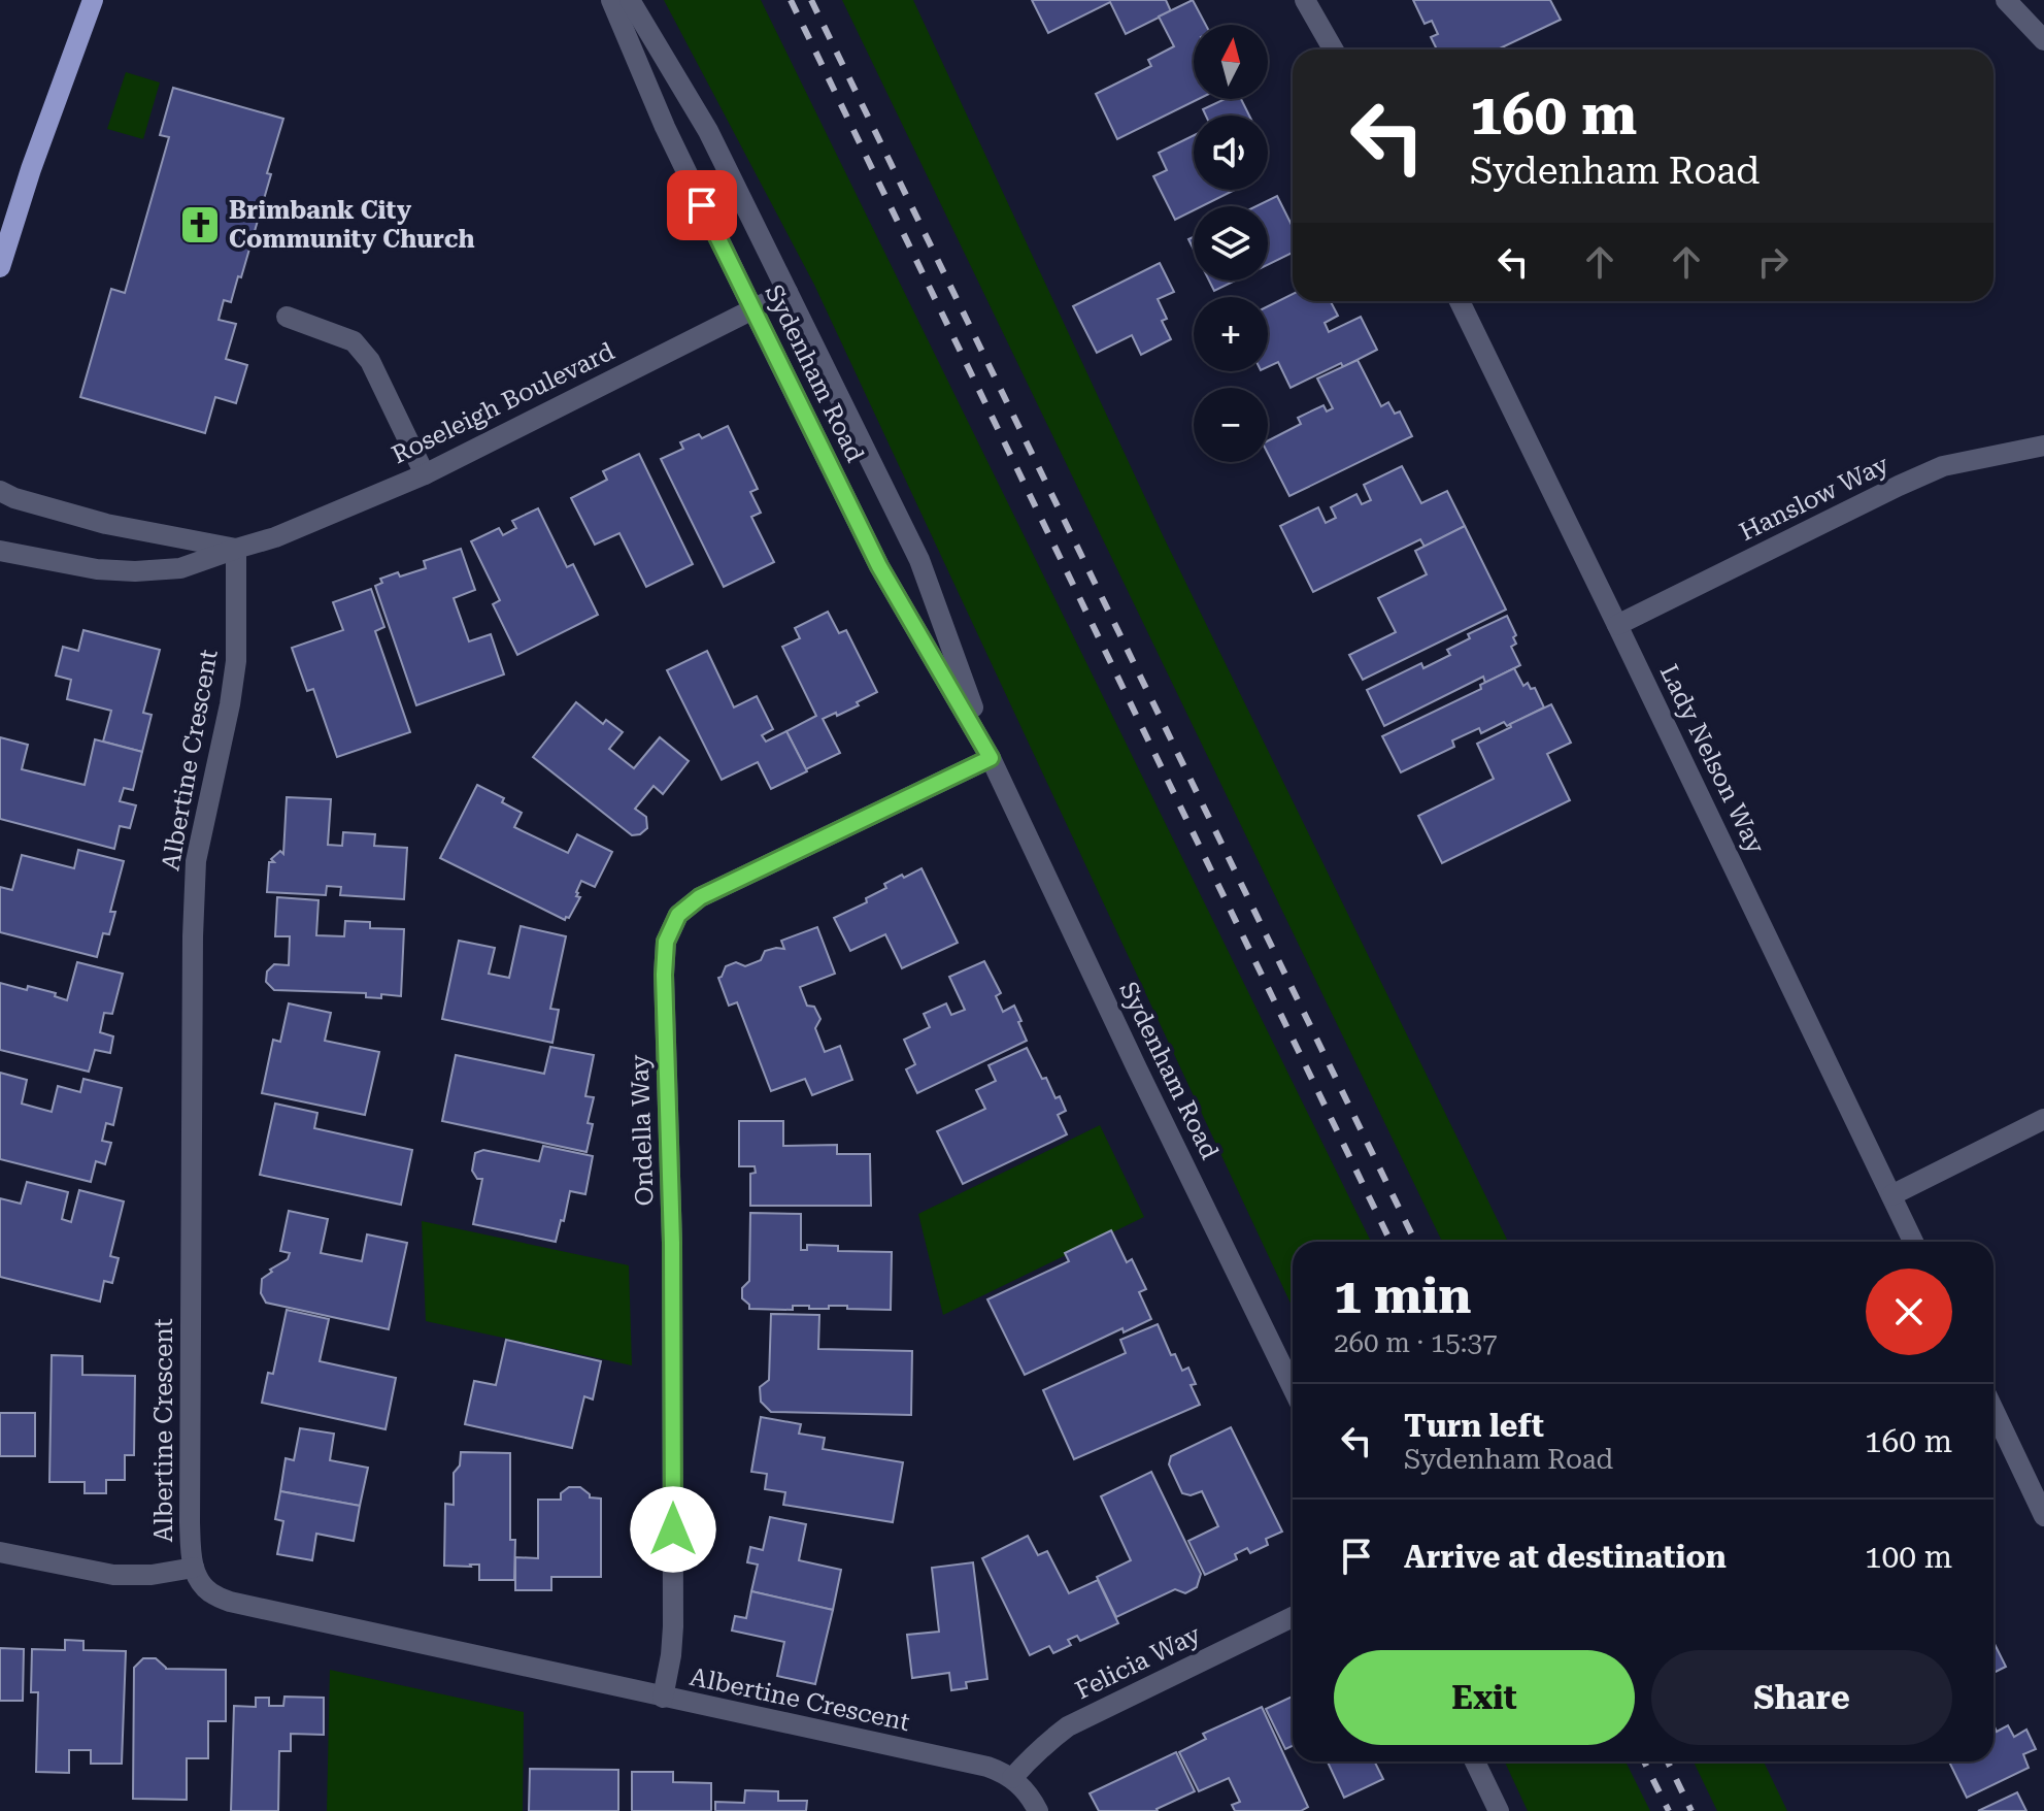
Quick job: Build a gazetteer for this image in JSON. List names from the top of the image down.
{
  "streets": {
    "street": [
      "Sydenham Road",
      "Roseleigh Boulevard",
      "Hanslow Way",
      "Lady Nelson Way",
      "Albertine Crescent",
      "Ondella Way",
      "Felicia Way"
    ]
  },
  "crossings": [
    ["Sydenham Road", "Roseleigh Boulevard"],
    ["Sydenham Road", "Ondella Way"],
    ["Roseleigh Boulevard", "Albertine Crescent"],
    ["Hanslow Way", "Lady Nelson Way"],
    ["Albertine Crescent", "Ondella Way"],
    ["Albertine Crescent", "Felicia Way"]
  ],
  "places": {
    "church": ["Brimbank City Community Church"]
  },
  "north": "top",
  "page": {
    "map_buttons": ["+", "−"],
    "turn": ["160 m", "Sydenham Road"],
    "heading": ["1 min", "260 m · 15:37"],
    "list": [
      {
        "name": "Turn left",
        "note": "Sydenham Road",
        "value": "160 m"
      },
      {
        "name": "Arrive at destination",
        "value": "100 m"
      }
    ],
    "buttons": ["Exit", "Share"]
  }
}
